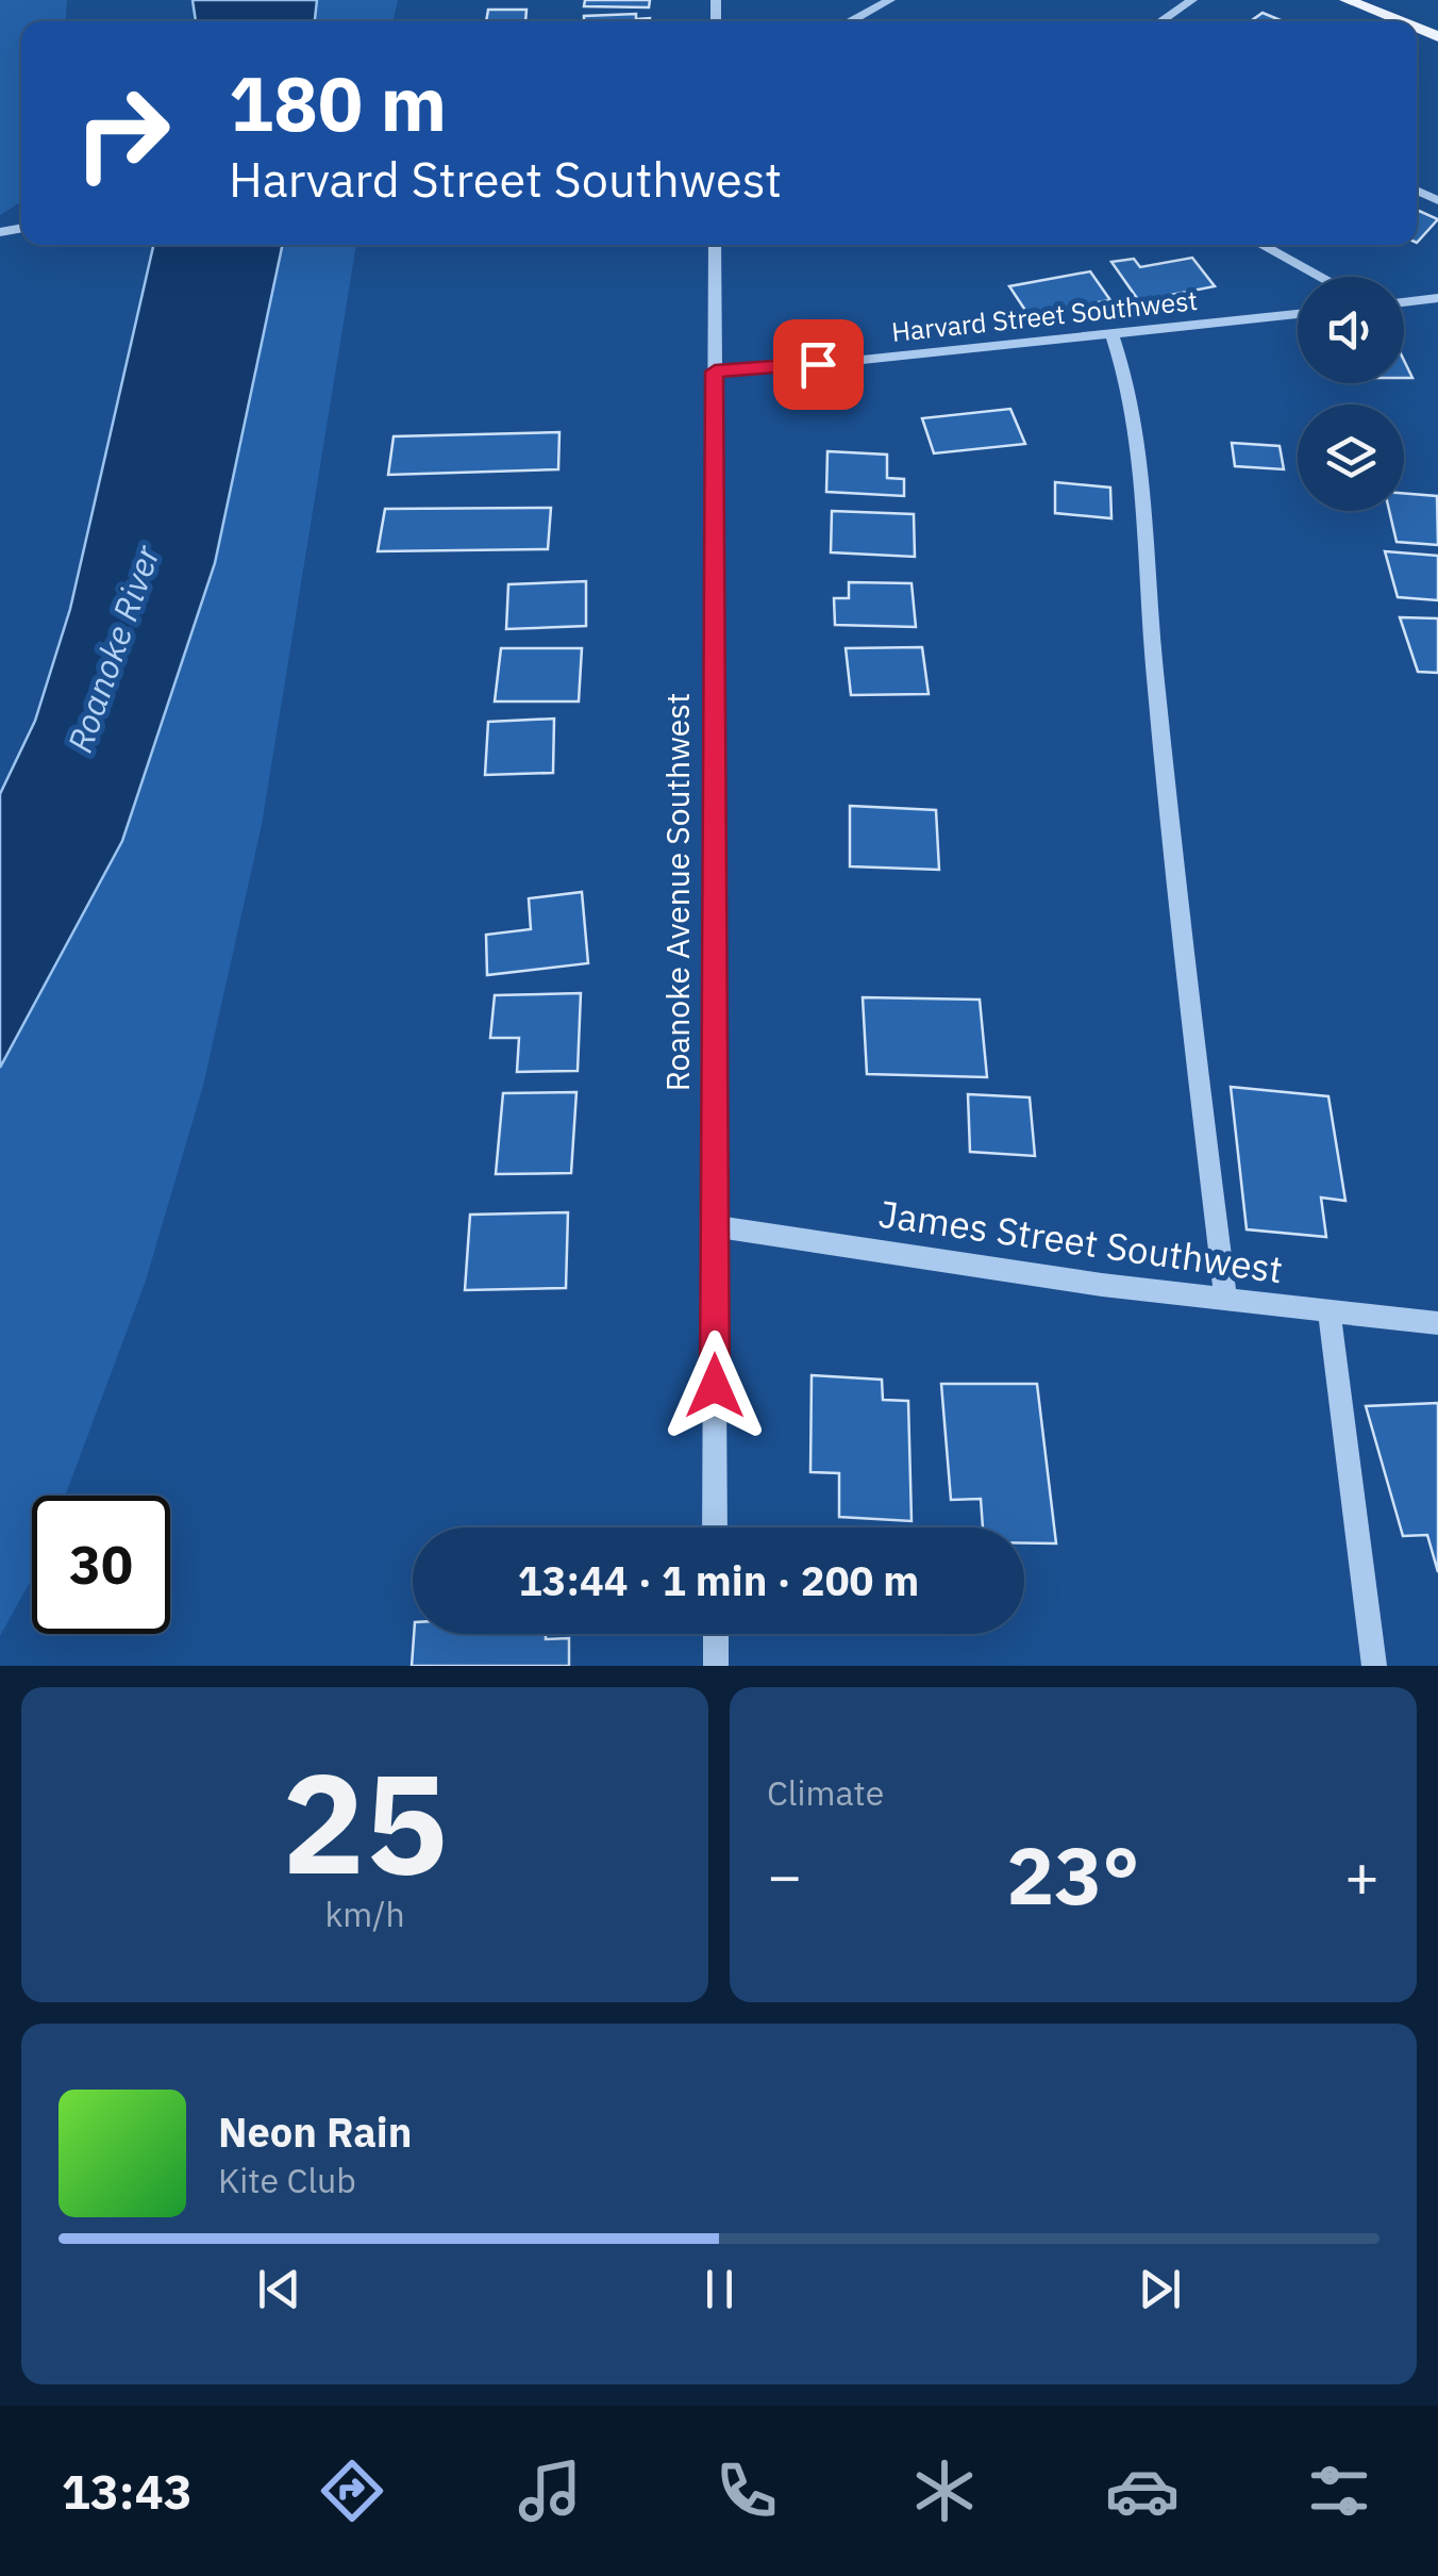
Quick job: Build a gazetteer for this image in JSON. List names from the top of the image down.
{
  "streets": {
    "street": ["Harvard Street Southwest", "Roanoke Avenue Southwest", "James Street Southwest"]
  },
  "crossings": [
    ["Harvard Street Southwest", "Roanoke Avenue Southwest"],
    ["Roanoke Avenue Southwest", "James Street Southwest"]
  ],
  "water": ["Roanoke River"],
  "page": {
    "turn": ["180 m", "Harvard Street Southwest"],
    "limit": "30",
    "trip": "13:44 · 1 min · 200 m",
    "tile": [
      ["25", "km/h"],
      "Climate"
    ],
    "heat": ["−", "23°", "+"],
    "song": ["Neon Rain", "Kite Club"],
    "tabs": "13:43"
  }
}
